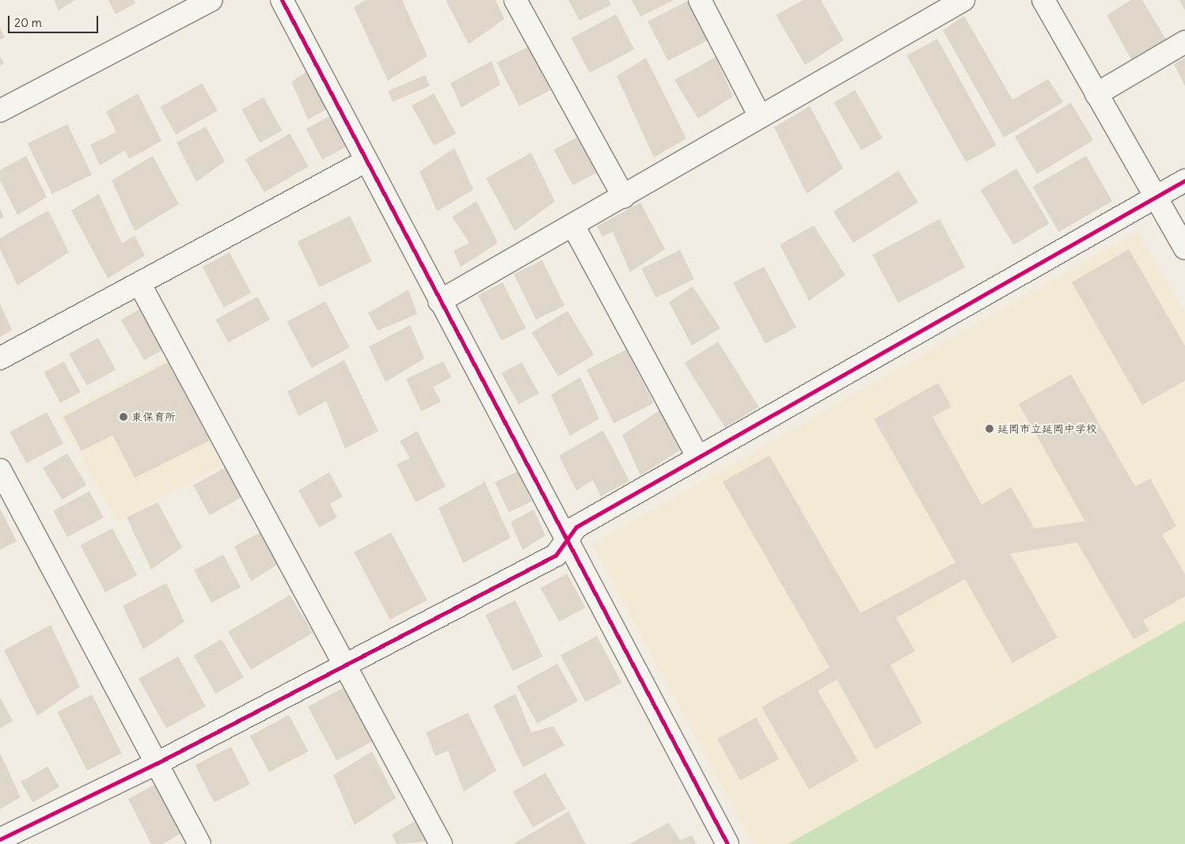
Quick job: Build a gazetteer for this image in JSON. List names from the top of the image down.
{
  "places": ["東保育所", "延岡市立延岡中学校"],
  "scale_bar": "20 m"
}
